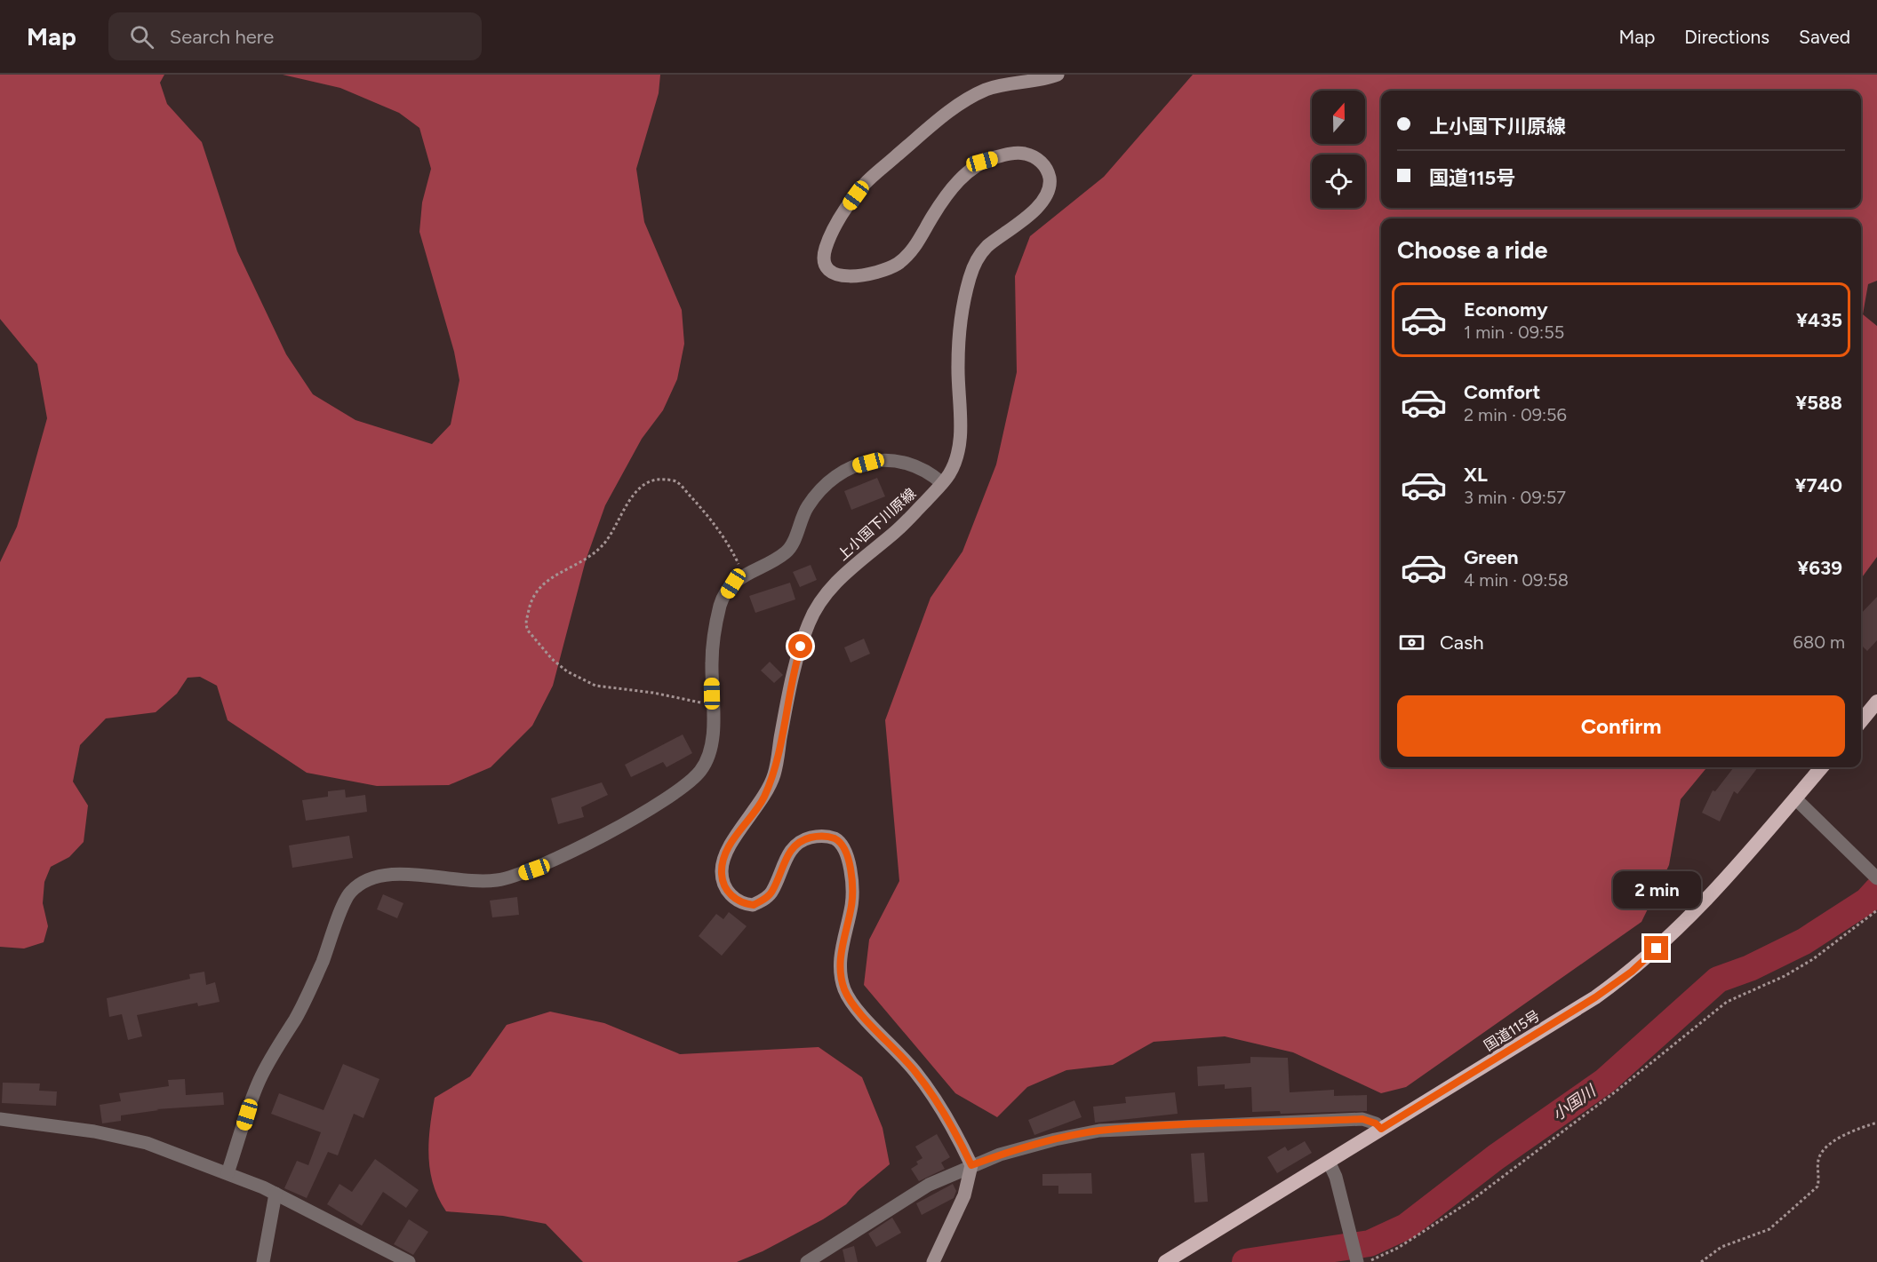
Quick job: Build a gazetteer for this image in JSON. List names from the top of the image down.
{
  "streets": {
    "highway": ["国道115号"],
    "main road": ["上小国下川原線"]
  },
  "water": ["小国川"],
  "north": "top",
  "page": {
    "header": "Map",
    "search": "Search here",
    "nav": ["Map", "Directions", "Saved"],
    "banner": ["上小国下川原線", "国道115号"],
    "heading": "Choose a ride",
    "list": [
      {
        "name": "Economy",
        "note": "1 min · 09:55",
        "value": "¥435"
      },
      {
        "name": "Comfort",
        "note": "2 min · 09:56",
        "value": "¥588"
      },
      {
        "name": "XL",
        "note": "3 min · 09:57",
        "value": "¥740"
      },
      {
        "name": "Green",
        "note": "4 min · 09:58",
        "value": "¥639"
      }
    ],
    "pay": ["Cash", "680 m"],
    "buttons": "Confirm",
    "bubble": "2 min"
  }
}
